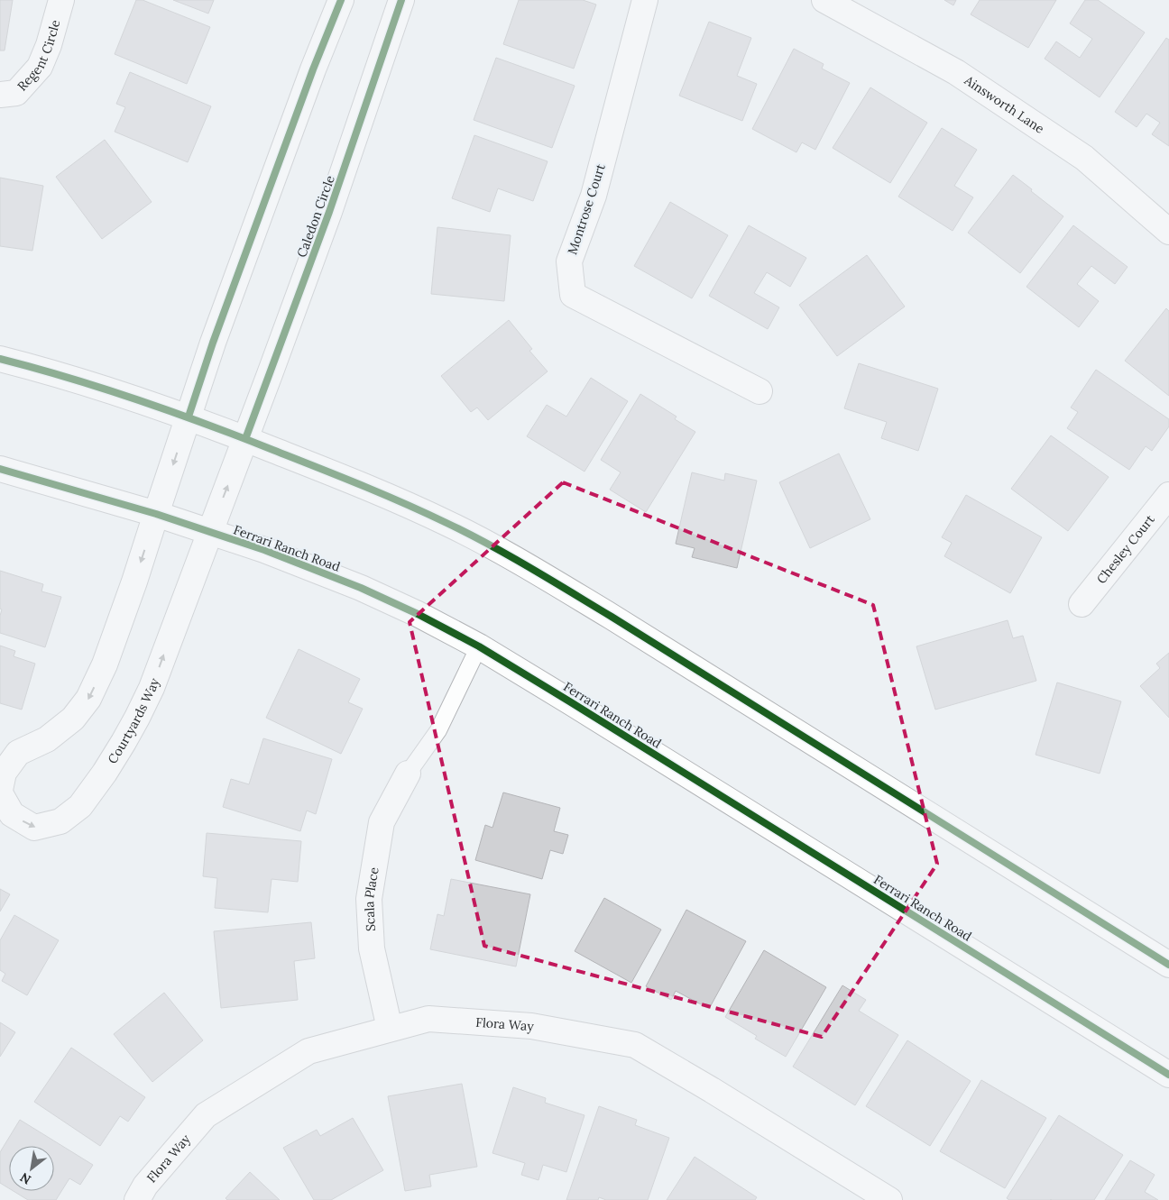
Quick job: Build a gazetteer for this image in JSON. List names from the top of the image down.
{
  "streets": {
    "street": [
      "Regent Circle",
      "Ainsworth Lane",
      "Montrose Court",
      "Caledon Circle",
      "Ferrari Ranch Road",
      "Chesley Court",
      "Courtyards Way",
      "Scala Place",
      "Flora Way"
    ]
  },
  "crossings": [
    ["Caledon Circle", "Ferrari Ranch Road"],
    ["Caledon Circle", "Courtyards Way"],
    ["Ferrari Ranch Road", "Courtyards Way"],
    ["Scala Place", "Flora Way"]
  ],
  "north": "bottom left"
}
